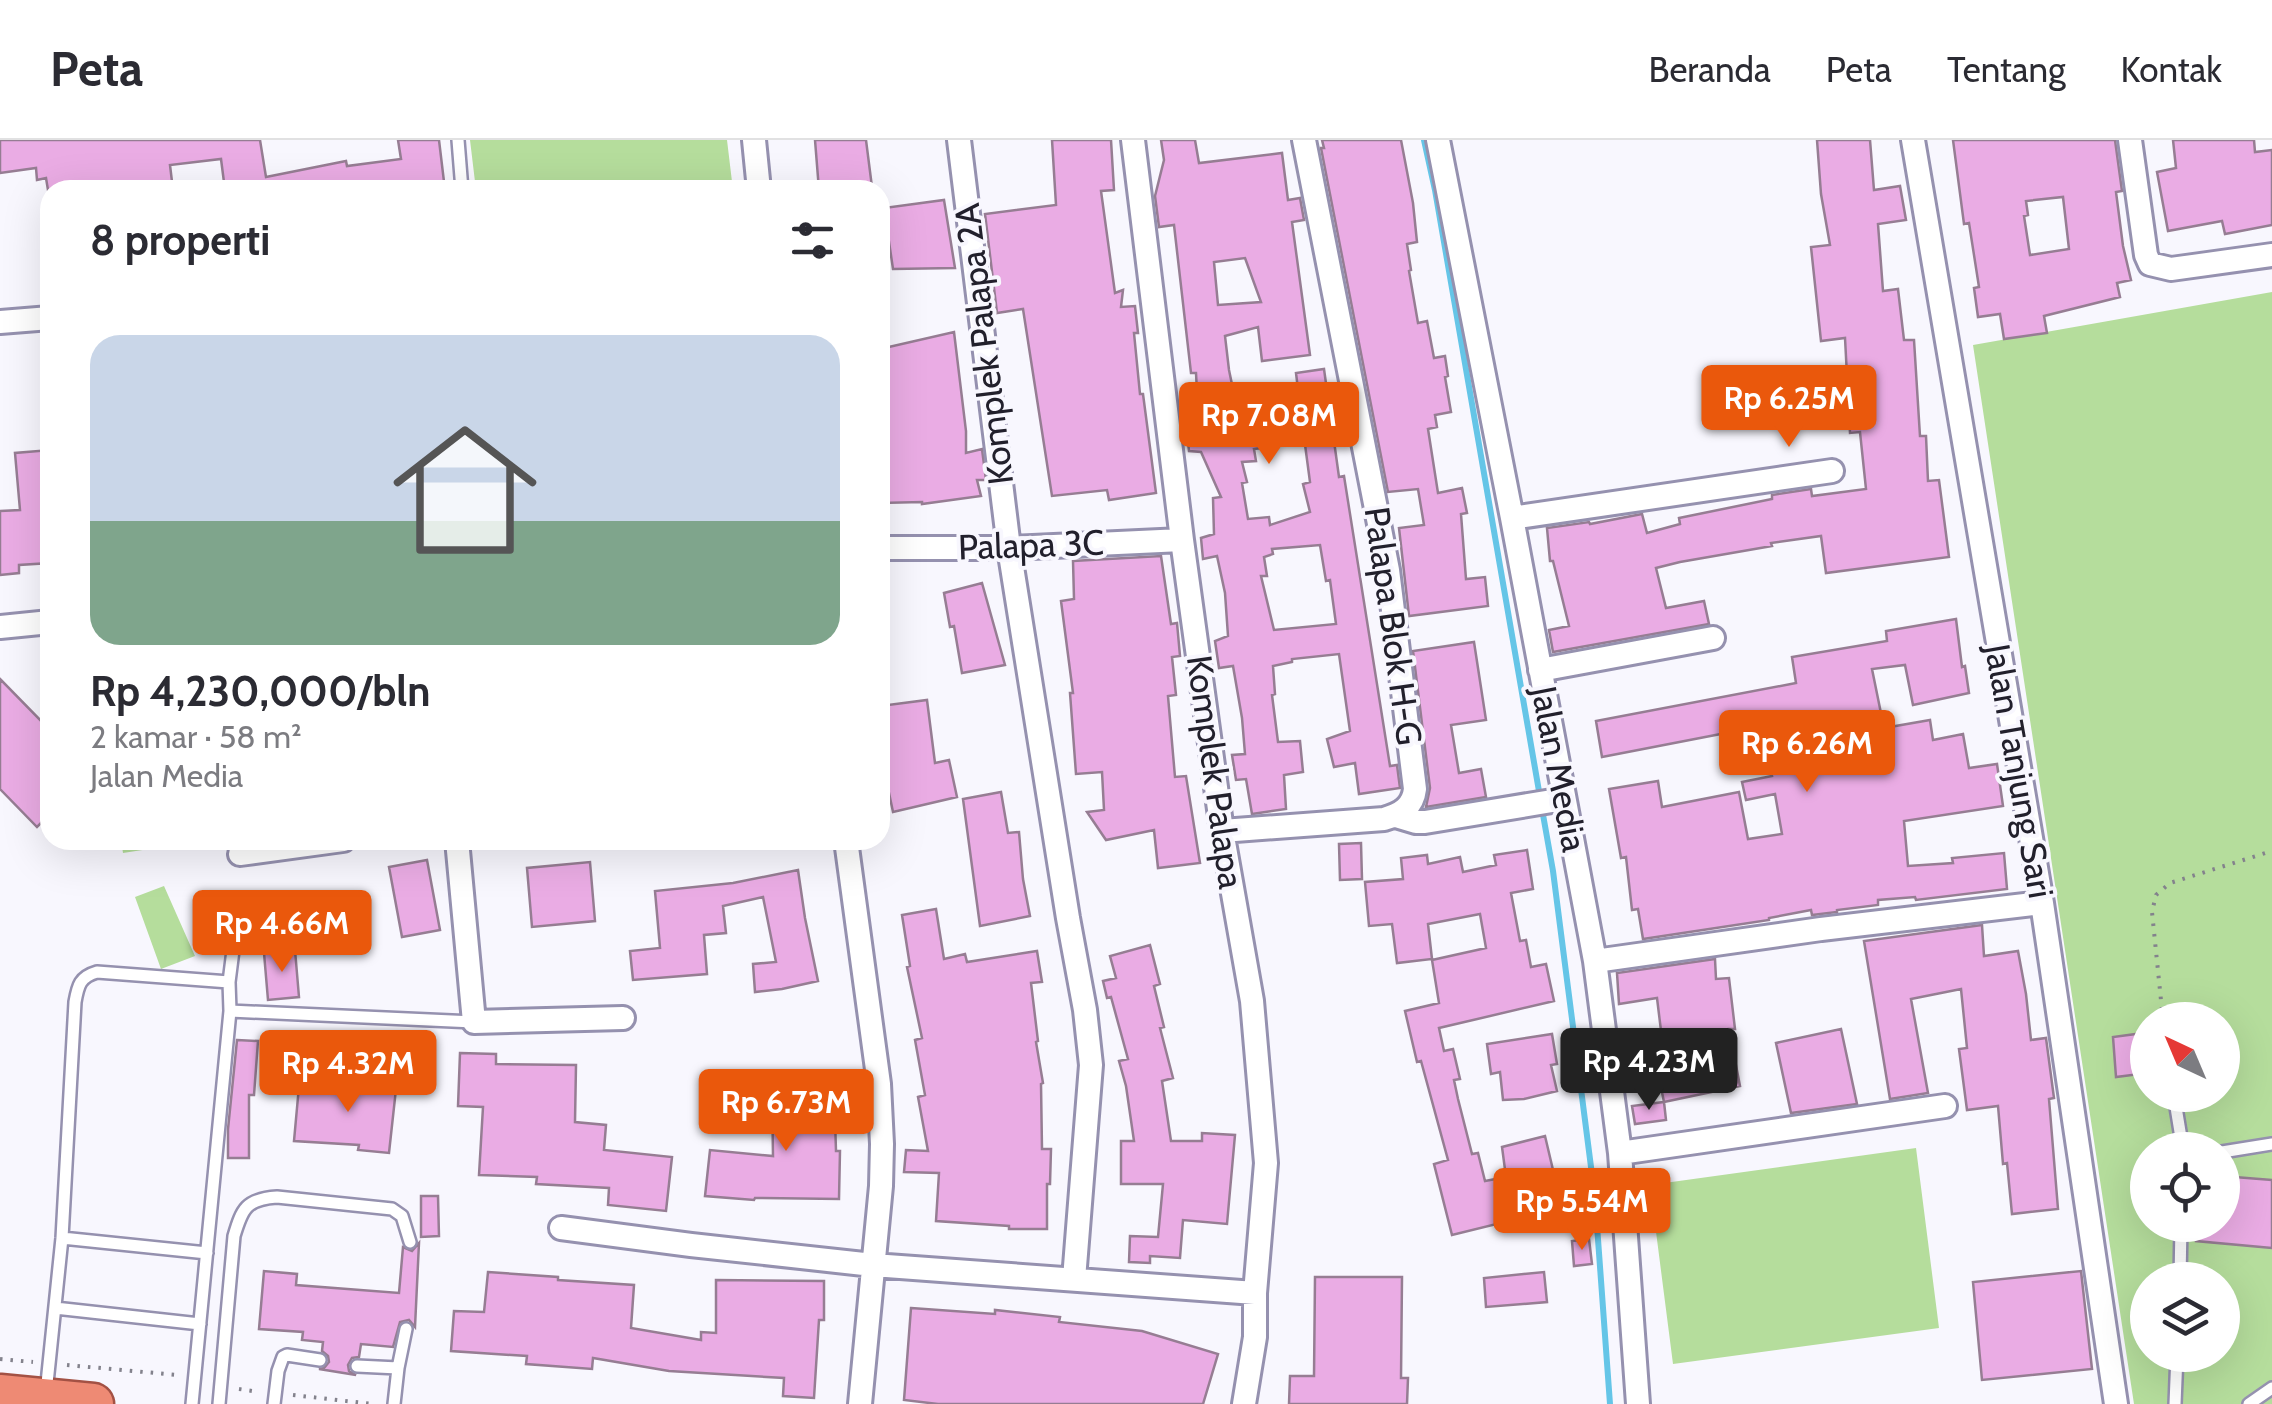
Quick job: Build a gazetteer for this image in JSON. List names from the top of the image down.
{
  "streets": {
    "street": [
      "Komplek Palapa 2A",
      "Palapa 3C",
      "Palapa Blok H-G",
      "Jalan Media",
      "Jalan Tanjung Sari",
      "Komplek Palapa"
    ]
  },
  "crossings": [
    ["Komplek Palapa 2A", "Palapa 3C"],
    ["Palapa 3C", "Komplek Palapa"]
  ],
  "north": "top left",
  "page": {
    "header": "Peta",
    "nav": [
      "Beranda",
      "Peta",
      "Tentang",
      "Kontak"
    ],
    "heading": "8 properti",
    "list": [
      {
        "name": "Rp 4,230,000/bln",
        "note": "2 kamar · 58 m² · Jalan Media"
      }
    ],
    "price": [
      "Rp 6.25M",
      "Rp 7.08M",
      "Rp 6.26M",
      "Rp 4.66M",
      "Rp 4.23M",
      "Rp 4.32M",
      "Rp 6.73M",
      "Rp 5.54M"
    ]
  }
}
